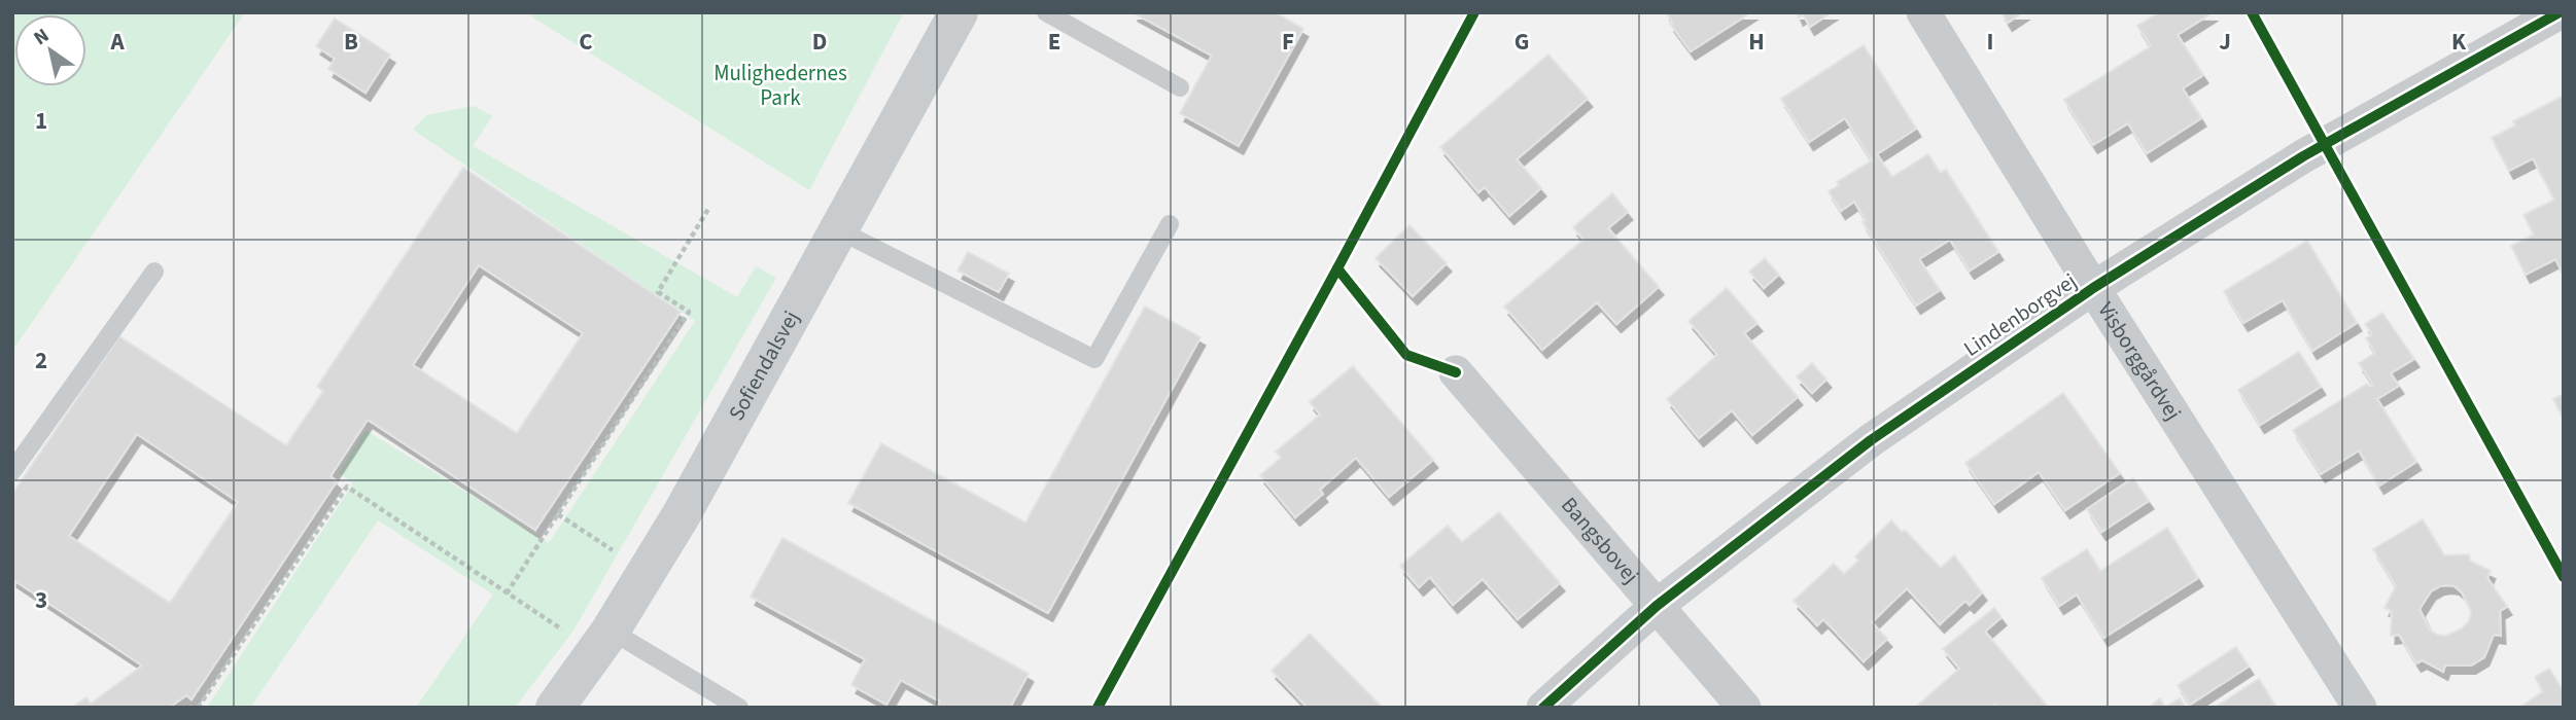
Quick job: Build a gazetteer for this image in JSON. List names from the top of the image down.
{
  "streets": {
    "street": [
      "Lindenborgvej",
      "Visborggårdvej",
      "Sofiendalsvej",
      "Bangsbovej"
    ]
  },
  "crossings": [
    ["Lindenborgvej", "Visborggårdvej"],
    ["Lindenborgvej", "Bangsbovej"]
  ],
  "parks": ["Mulighedernes Park"],
  "north": "top left",
  "grid": {
    "columns": [
      "A",
      "B",
      "C",
      "D",
      "E",
      "F",
      "G",
      "H",
      "I",
      "J",
      "K"
    ],
    "rows": ["1", "2", "3"]
  }
}
